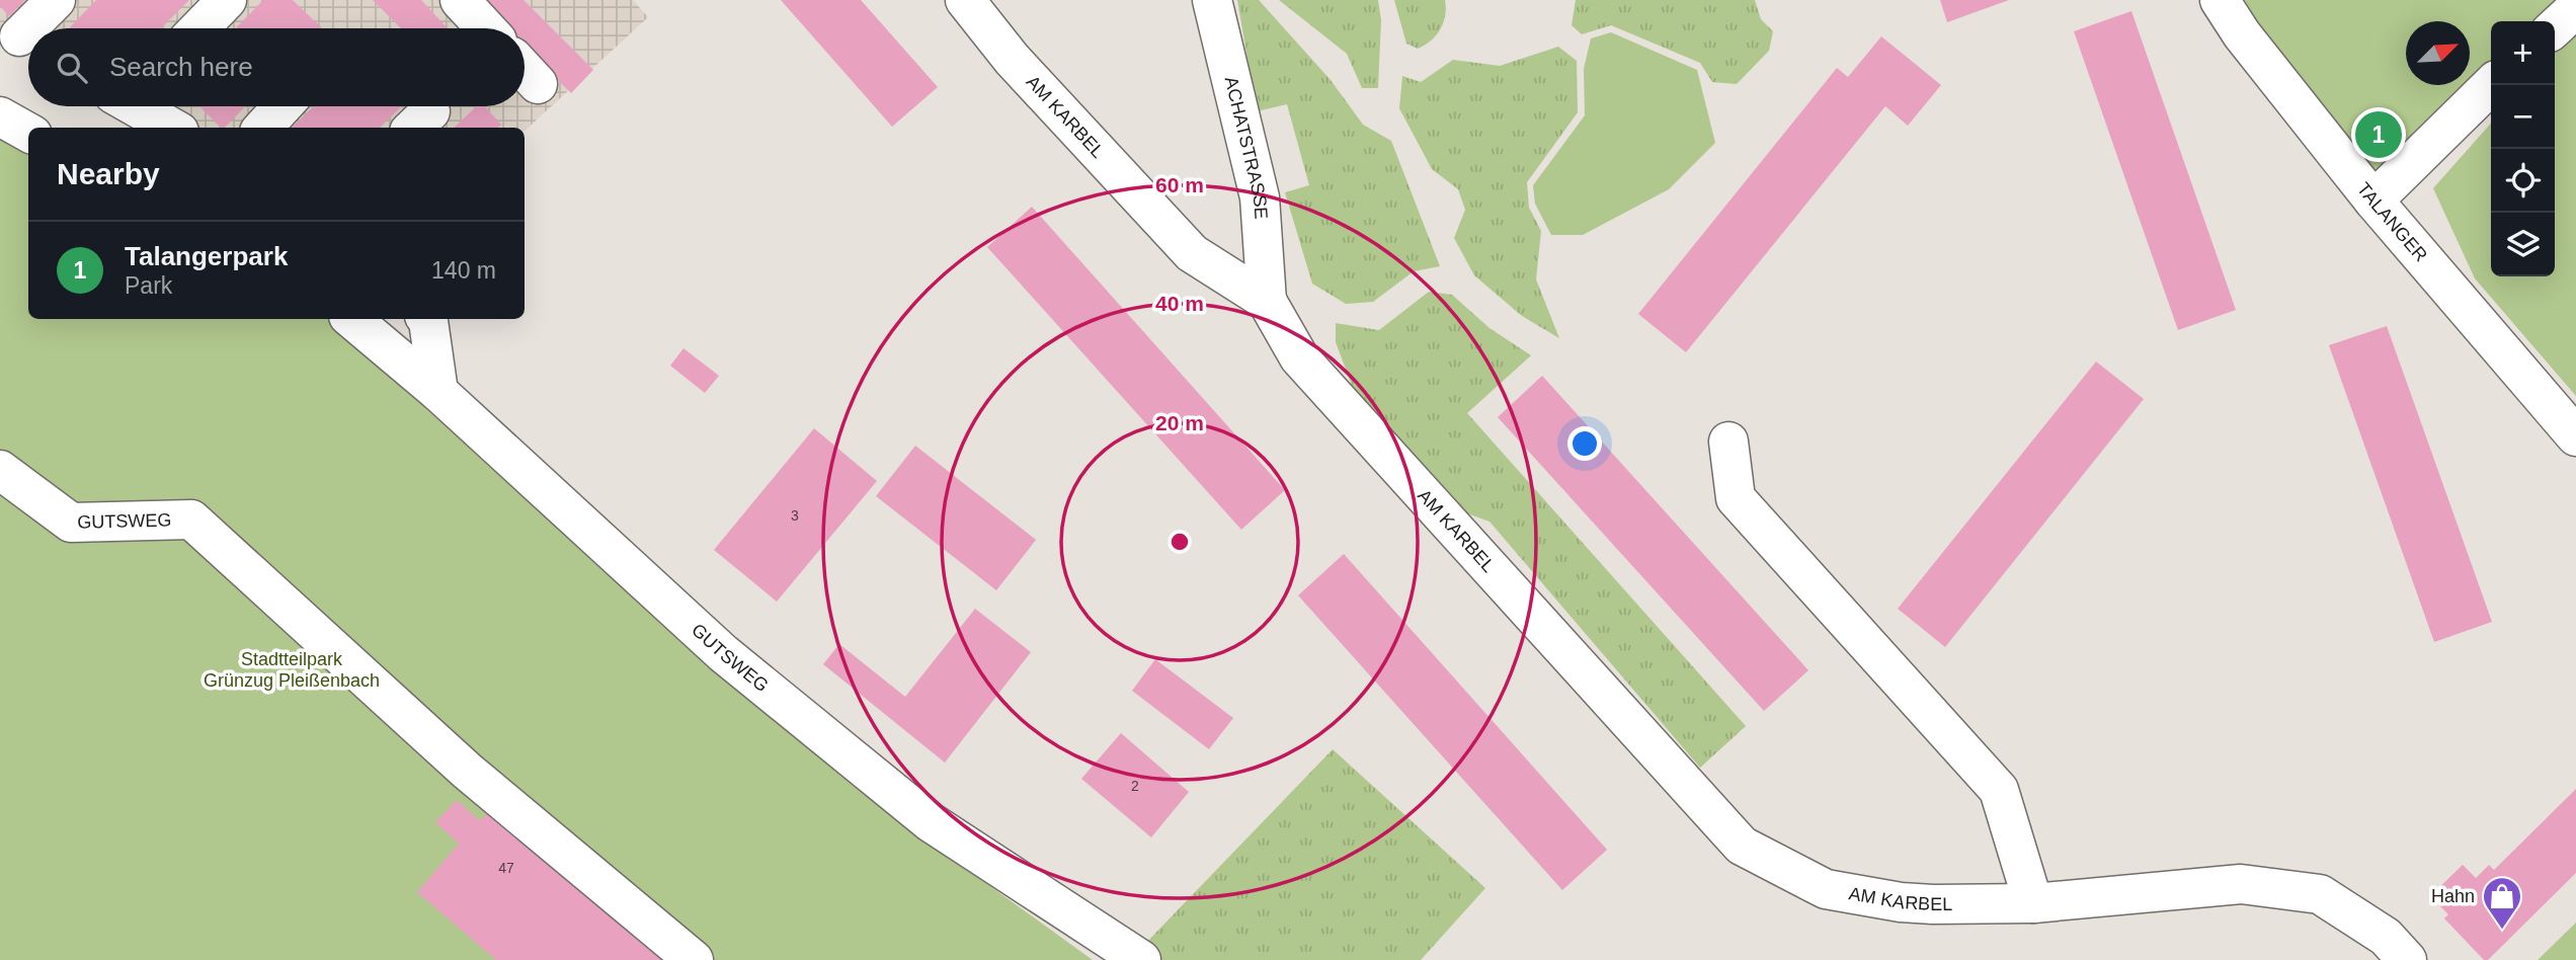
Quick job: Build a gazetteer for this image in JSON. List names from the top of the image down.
{
  "streets": {
    "street": [
      "AM KARBEL",
      "ACHATSTRASSE",
      "TALANGER",
      "GUTSWEG"
    ]
  },
  "crossings": [
    ["AM KARBEL", "ACHATSTRASSE"]
  ],
  "parks": ["Stadtteilpark Grünzug Pleißenbach"],
  "places": {
    "shop": ["Hahn"]
  },
  "house_numbers": ["3", "2", "47"],
  "north": "top right",
  "page": {
    "map_buttons": ["+", "−"],
    "search": "Search here",
    "pins": "1",
    "heading": "Nearby",
    "list": [
      {
        "mark": "1",
        "name": "Talangerpark",
        "note": "Park",
        "value": "140 m"
      }
    ]
  },
  "rings": ["60 m", "40 m", "20 m"]
}
